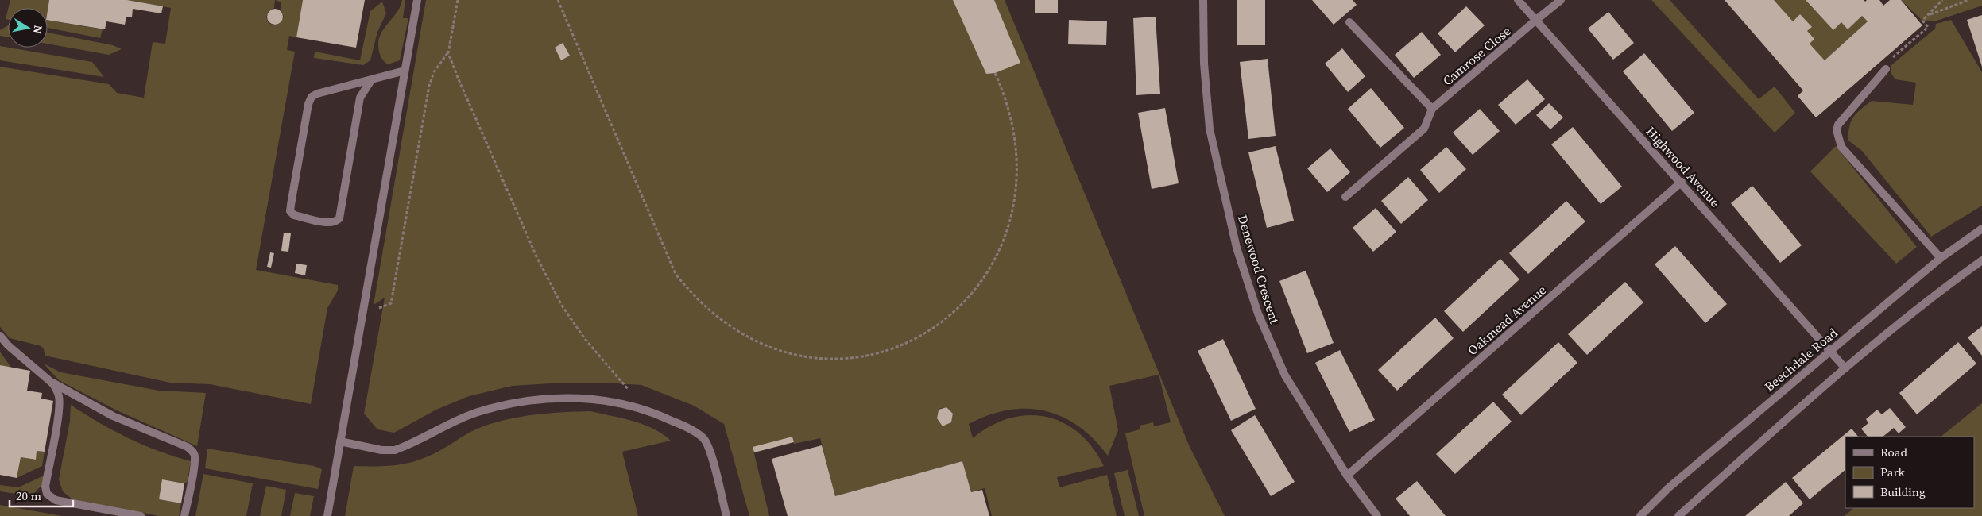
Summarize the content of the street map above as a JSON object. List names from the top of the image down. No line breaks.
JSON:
{"streets":{"street":["Camrose Close","Highwood Avenue","Denewood Crescent","Oakmead Avenue","Beechdale Road"]},"crossings":[["Camrose Close","Highwood Avenue"],["Highwood Avenue","Oakmead Avenue"],["Highwood Avenue","Beechdale Road"],["Denewood Crescent","Oakmead Avenue"]],"legend":["Road","Park","Building"],"scale_bar":"20 m","north":"right"}
